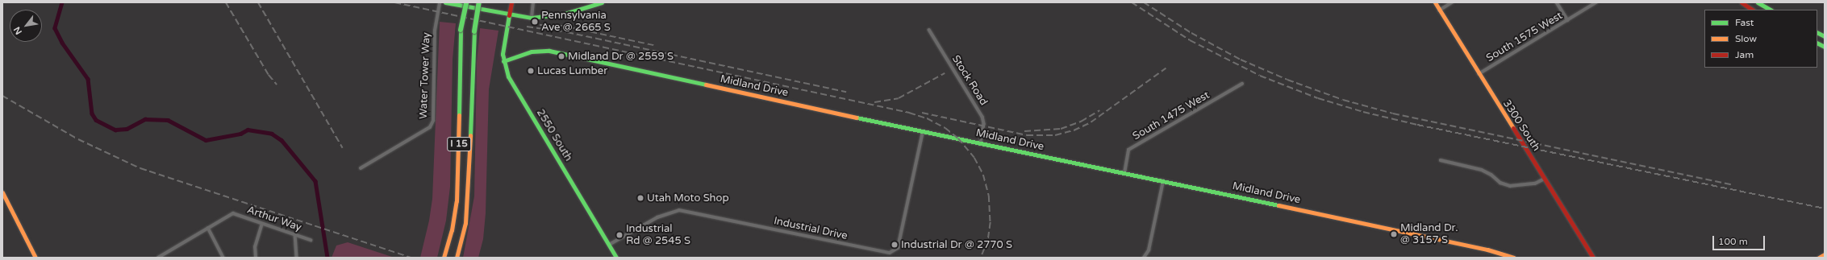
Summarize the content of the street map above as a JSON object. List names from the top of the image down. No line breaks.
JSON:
{"streets":{"main road":["Midland Drive","3300 South","2550 South","I 15"],"street":["South 1575 West","Water Tower Way","Stock Road","South 1475 West","Arthur Way","Industrial Drive"]},"crossings":[["South 1575 West","3300 South"],["Stock Road","Midland Drive"],["Midland Drive","South 1475 West"],["Midland Drive","2550 South"],["Midland Drive","Industrial Drive"],["2550 South","Industrial Drive"]],"places":["Pennsylvania Ave @ 2665 S","Midland Dr @ 2559 S","Lucas Lumber","Utah Moto Shop","Midland Dr. @ 3157 S","Industrial Rd @ 2545 S","Industrial Dr @ 2770 S"],"legend":["Fast","Slow","Jam"],"scale_bar":"100 m","north":"bottom left"}
